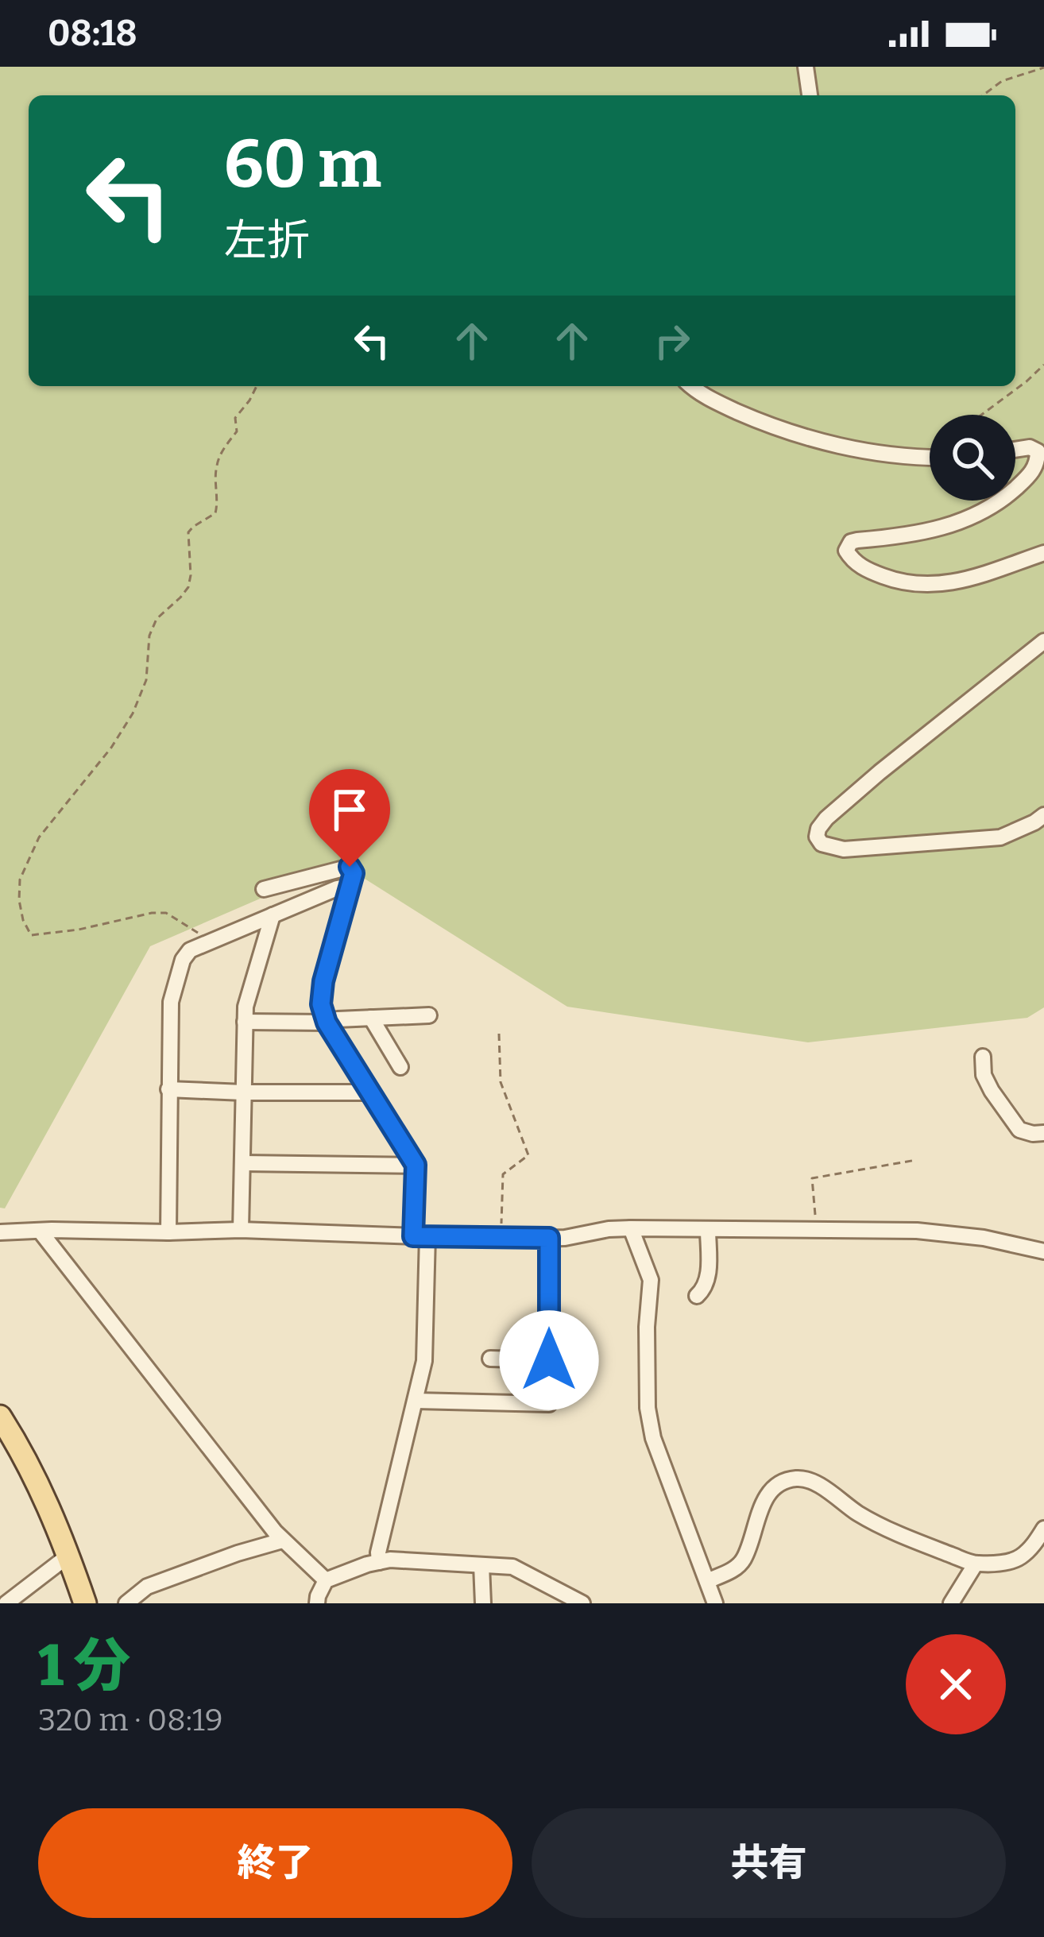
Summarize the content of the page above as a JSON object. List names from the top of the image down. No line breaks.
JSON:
{"page":{"status":"08:18","turn":["60 m","左折"],"heading":["1 分","320 m · 08:19"],"buttons":["終了","共有"]}}
